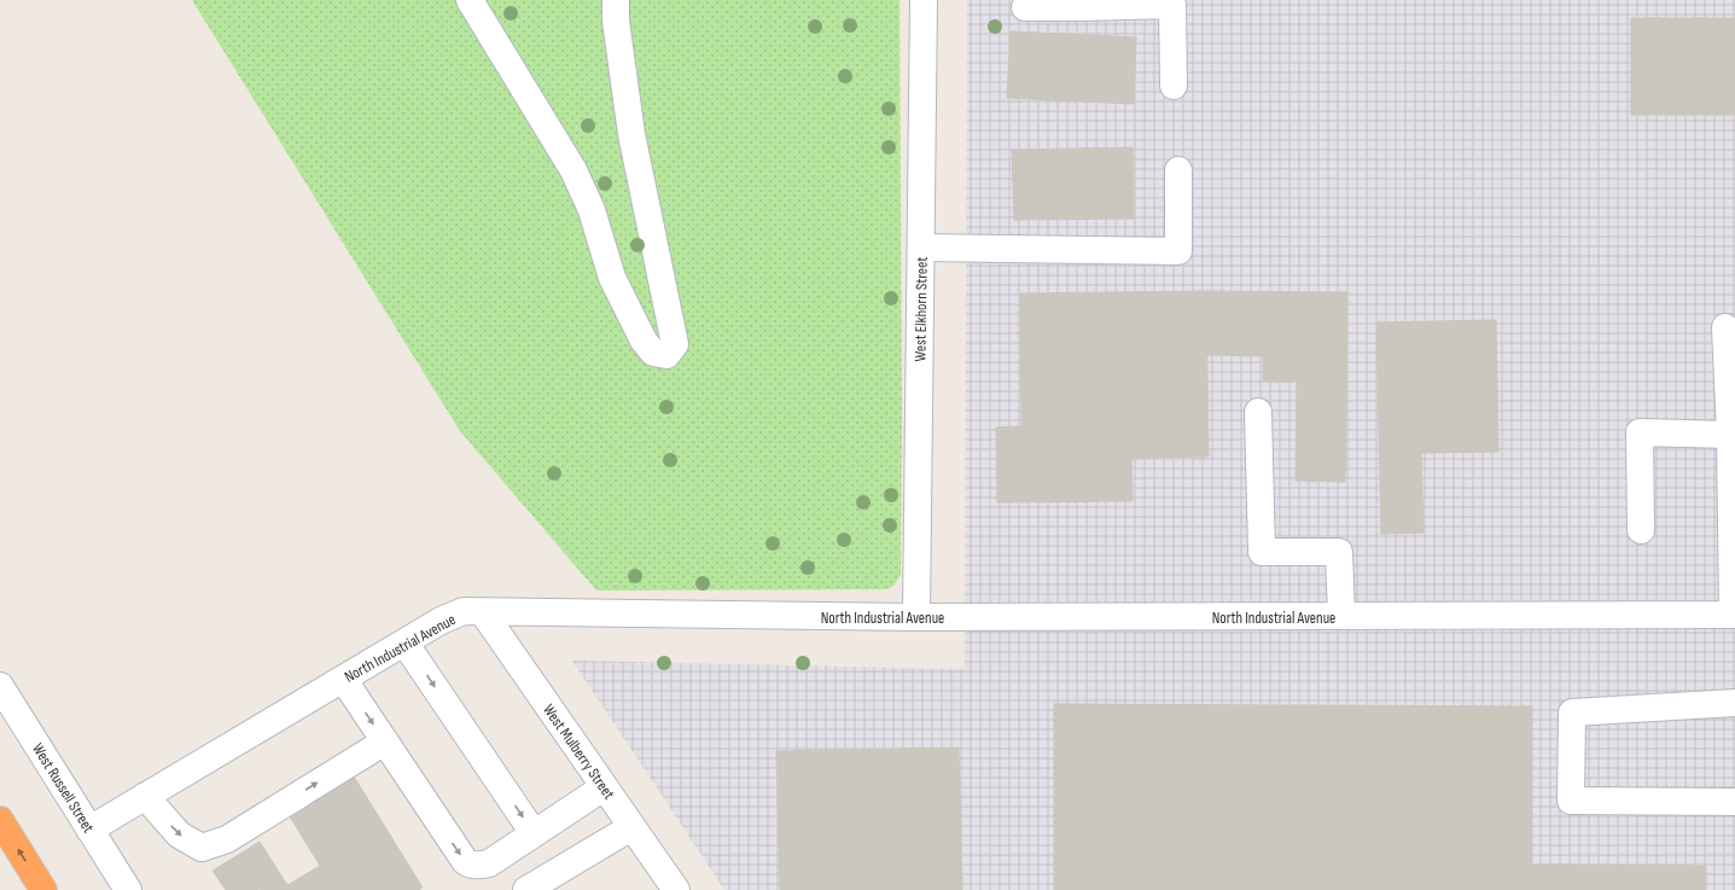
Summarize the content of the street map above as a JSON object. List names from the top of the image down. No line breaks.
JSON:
{"streets":{"street":["West Elkhorn Street","North Industrial Avenue","West Mulberry Street","West Russell Street"]},"crossings":[["West Elkhorn Street","North Industrial Avenue"],["North Industrial Avenue","West Mulberry Street"],["North Industrial Avenue","West Russell Street"]]}
